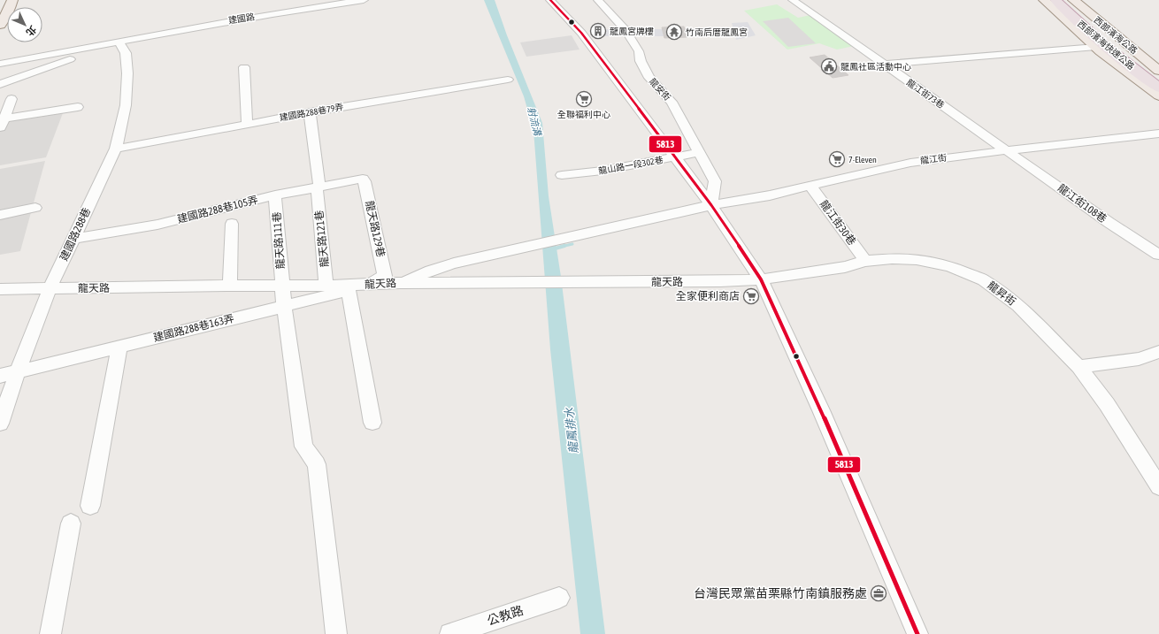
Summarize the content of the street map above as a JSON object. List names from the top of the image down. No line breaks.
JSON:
{"streets":{"highway":["西部濱海快速公路"],"main road":["西部濱海公路"],"street":["建國路","龍安街","龍江街73巷","建國路288巷79弄","龍江街","龍山路一段302巷","龍江街108巷","建國路288巷105弄","龍江街30巷","龍天路129巷","建國路288巷","龍天路121巷","龍天路111巷","龍天路","龍昇街","建國路288巷163弄","公教路"]},"crossings":[["建國路","建國路288巷"],["龍安街","龍江街"],["龍安街","龍山路一段302巷"],["龍江街73巷","龍江街"],["龍江街73巷","龍江街108巷"],["建國路288巷79弄","建國路288巷"],["建國路288巷79弄","龍天路121巷"],["龍江街","龍江街108巷"],["龍江街","龍江街30巷"],["龍江街","龍天路"],["建國路288巷105弄","龍天路129巷"],["建國路288巷105弄","建國路288巷"],["建國路288巷105弄","龍天路121巷"],["建國路288巷105弄","龍天路111巷"],["龍江街30巷","龍昇街"],["龍天路129巷","建國路288巷163弄"],["建國路288巷","龍天路"],["建國路288巷","建國路288巷163弄"],["龍天路121巷","龍天路"],["龍天路111巷","龍天路"],["龍天路111巷","建國路288巷163弄"],["龍天路","龍昇街"],["龍天路","建國路288巷163弄"]],"water":["射流溝","龍鳳排水"],"places":{"building":["龍鳳宮牌樓"],"temple":["竹南后厝龍鳳宮"],"public building":["龍鳳社區活動中心"],"supermarket":["全聯福利中心","7-Eleven","全家便利商店"],"office":["台灣民眾黨苗栗縣竹南鎮服務處"]},"lines":["transit line 5813"],"north":"bottom right"}
